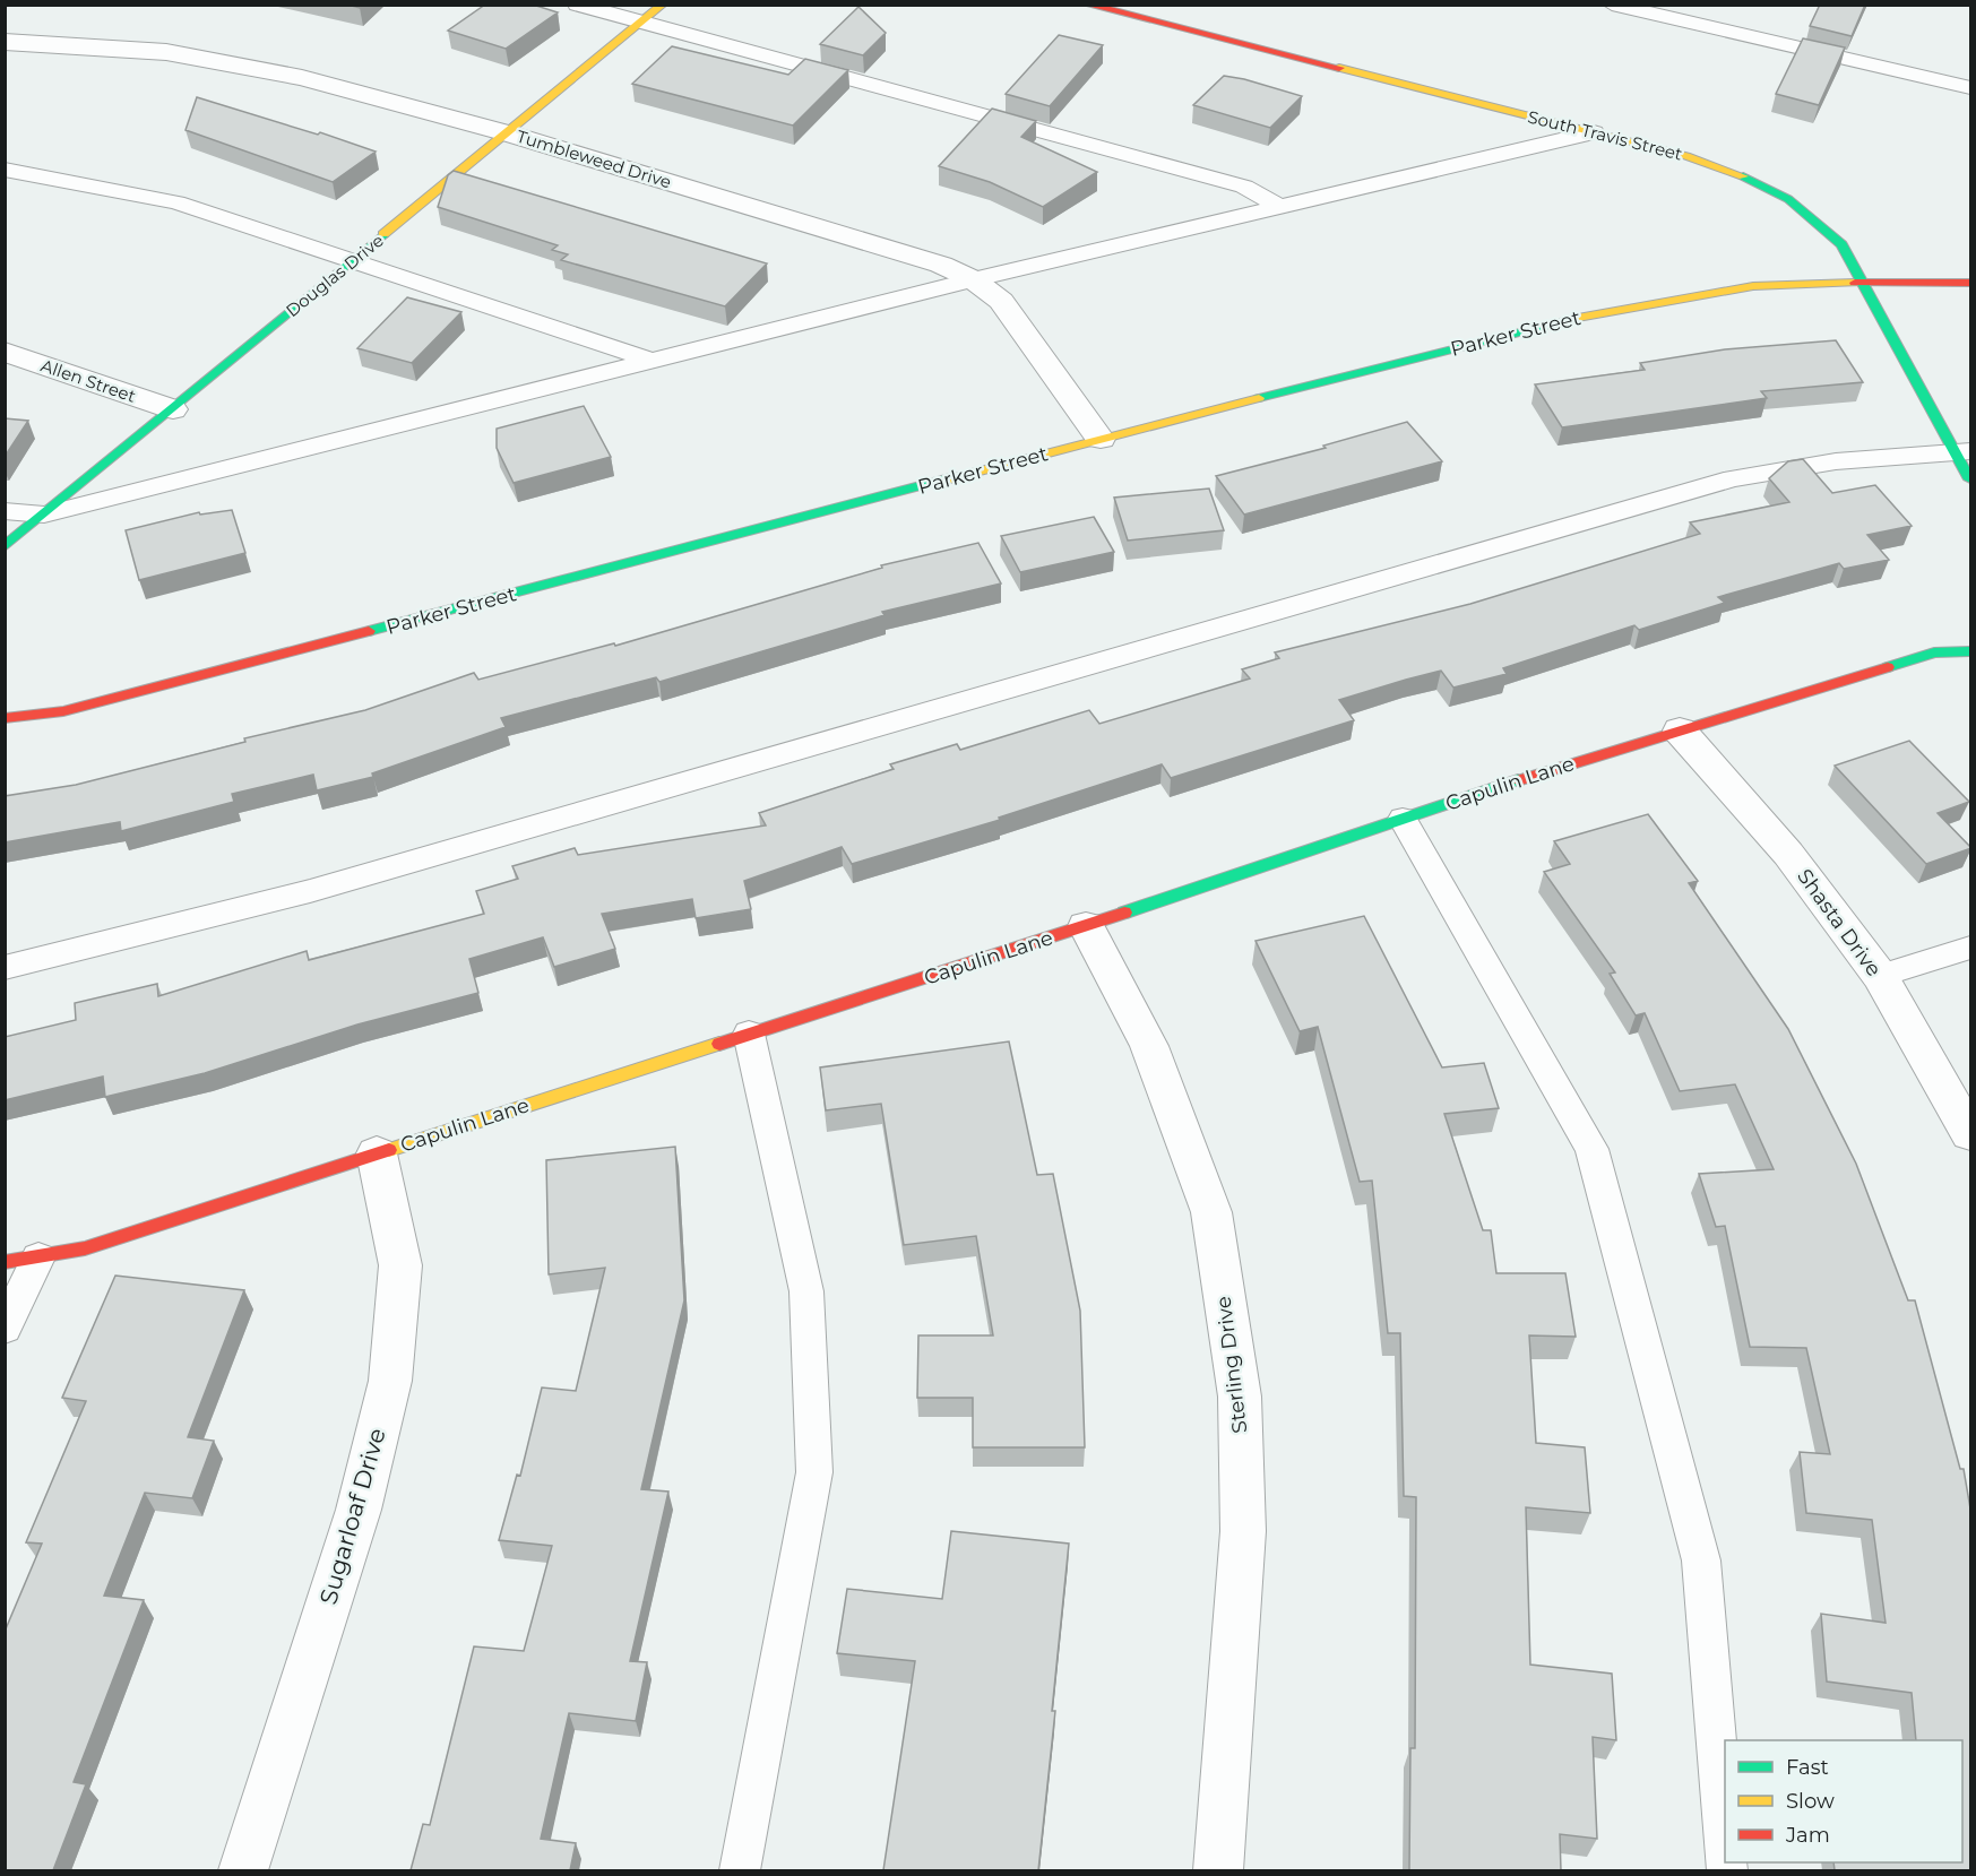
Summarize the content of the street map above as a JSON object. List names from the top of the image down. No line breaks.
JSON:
{"streets":{"street":["South Travis Street","Tumbleweed Drive","Douglas Drive","Parker Street","Allen Street","Capulin Lane","Shasta Drive","Sterling Drive","Sugarloaf Drive"]},"crossings":[["South Travis Street","Parker Street"],["Tumbleweed Drive","Douglas Drive"],["Tumbleweed Drive","Parker Street"],["Douglas Drive","Allen Street"],["Capulin Lane","Shasta Drive"],["Capulin Lane","Sterling Drive"],["Capulin Lane","Sugarloaf Drive"]],"legend":["Fast","Slow","Jam"]}
